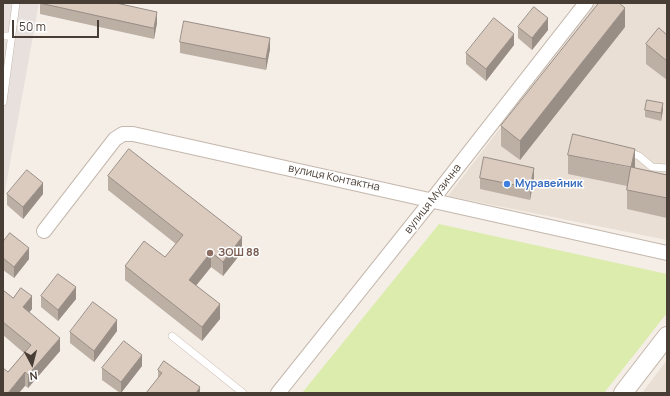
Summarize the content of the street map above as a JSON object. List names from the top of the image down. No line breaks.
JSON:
{"streets":{"street":["вулиця Контактна","вулиця Музична"]},"crossings":[["вулиця Контактна","вулиця Музична"]],"places":["Муравейник","ЗОШ 88"],"scale_bar":"50 m","north":"bottom"}
